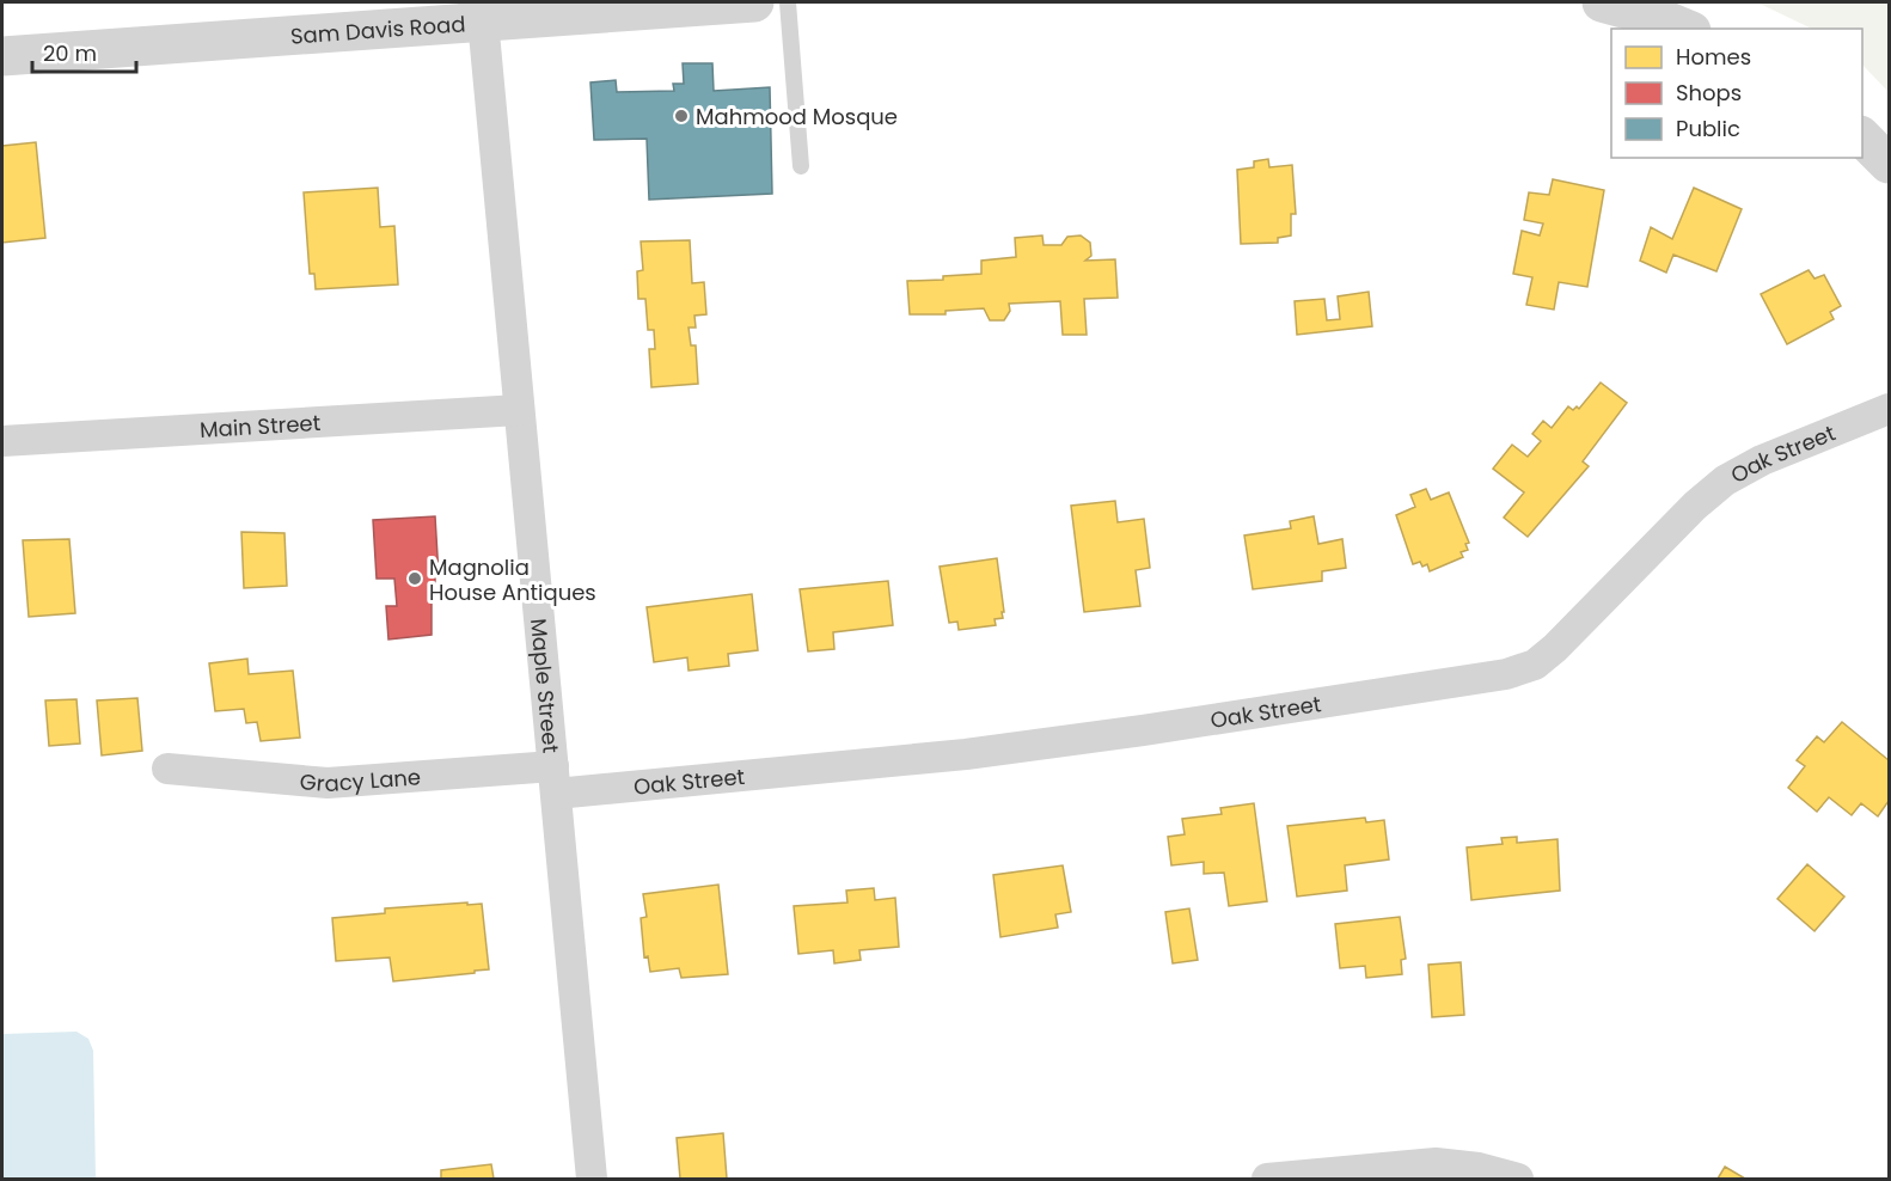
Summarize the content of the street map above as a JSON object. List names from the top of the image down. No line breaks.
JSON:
{"streets":{"street":["Sam Davis Road","Main Street","Oak Street","Maple Street","Gracy Lane"]},"crossings":[["Sam Davis Road","Maple Street"],["Main Street","Maple Street"],["Oak Street","Maple Street"],["Oak Street","Gracy Lane"],["Maple Street","Gracy Lane"]],"places":["Mahmood Mosque","Magnolia House Antiques"],"legend":["Homes","Shops","Public"],"scale_bar":"20 m"}
